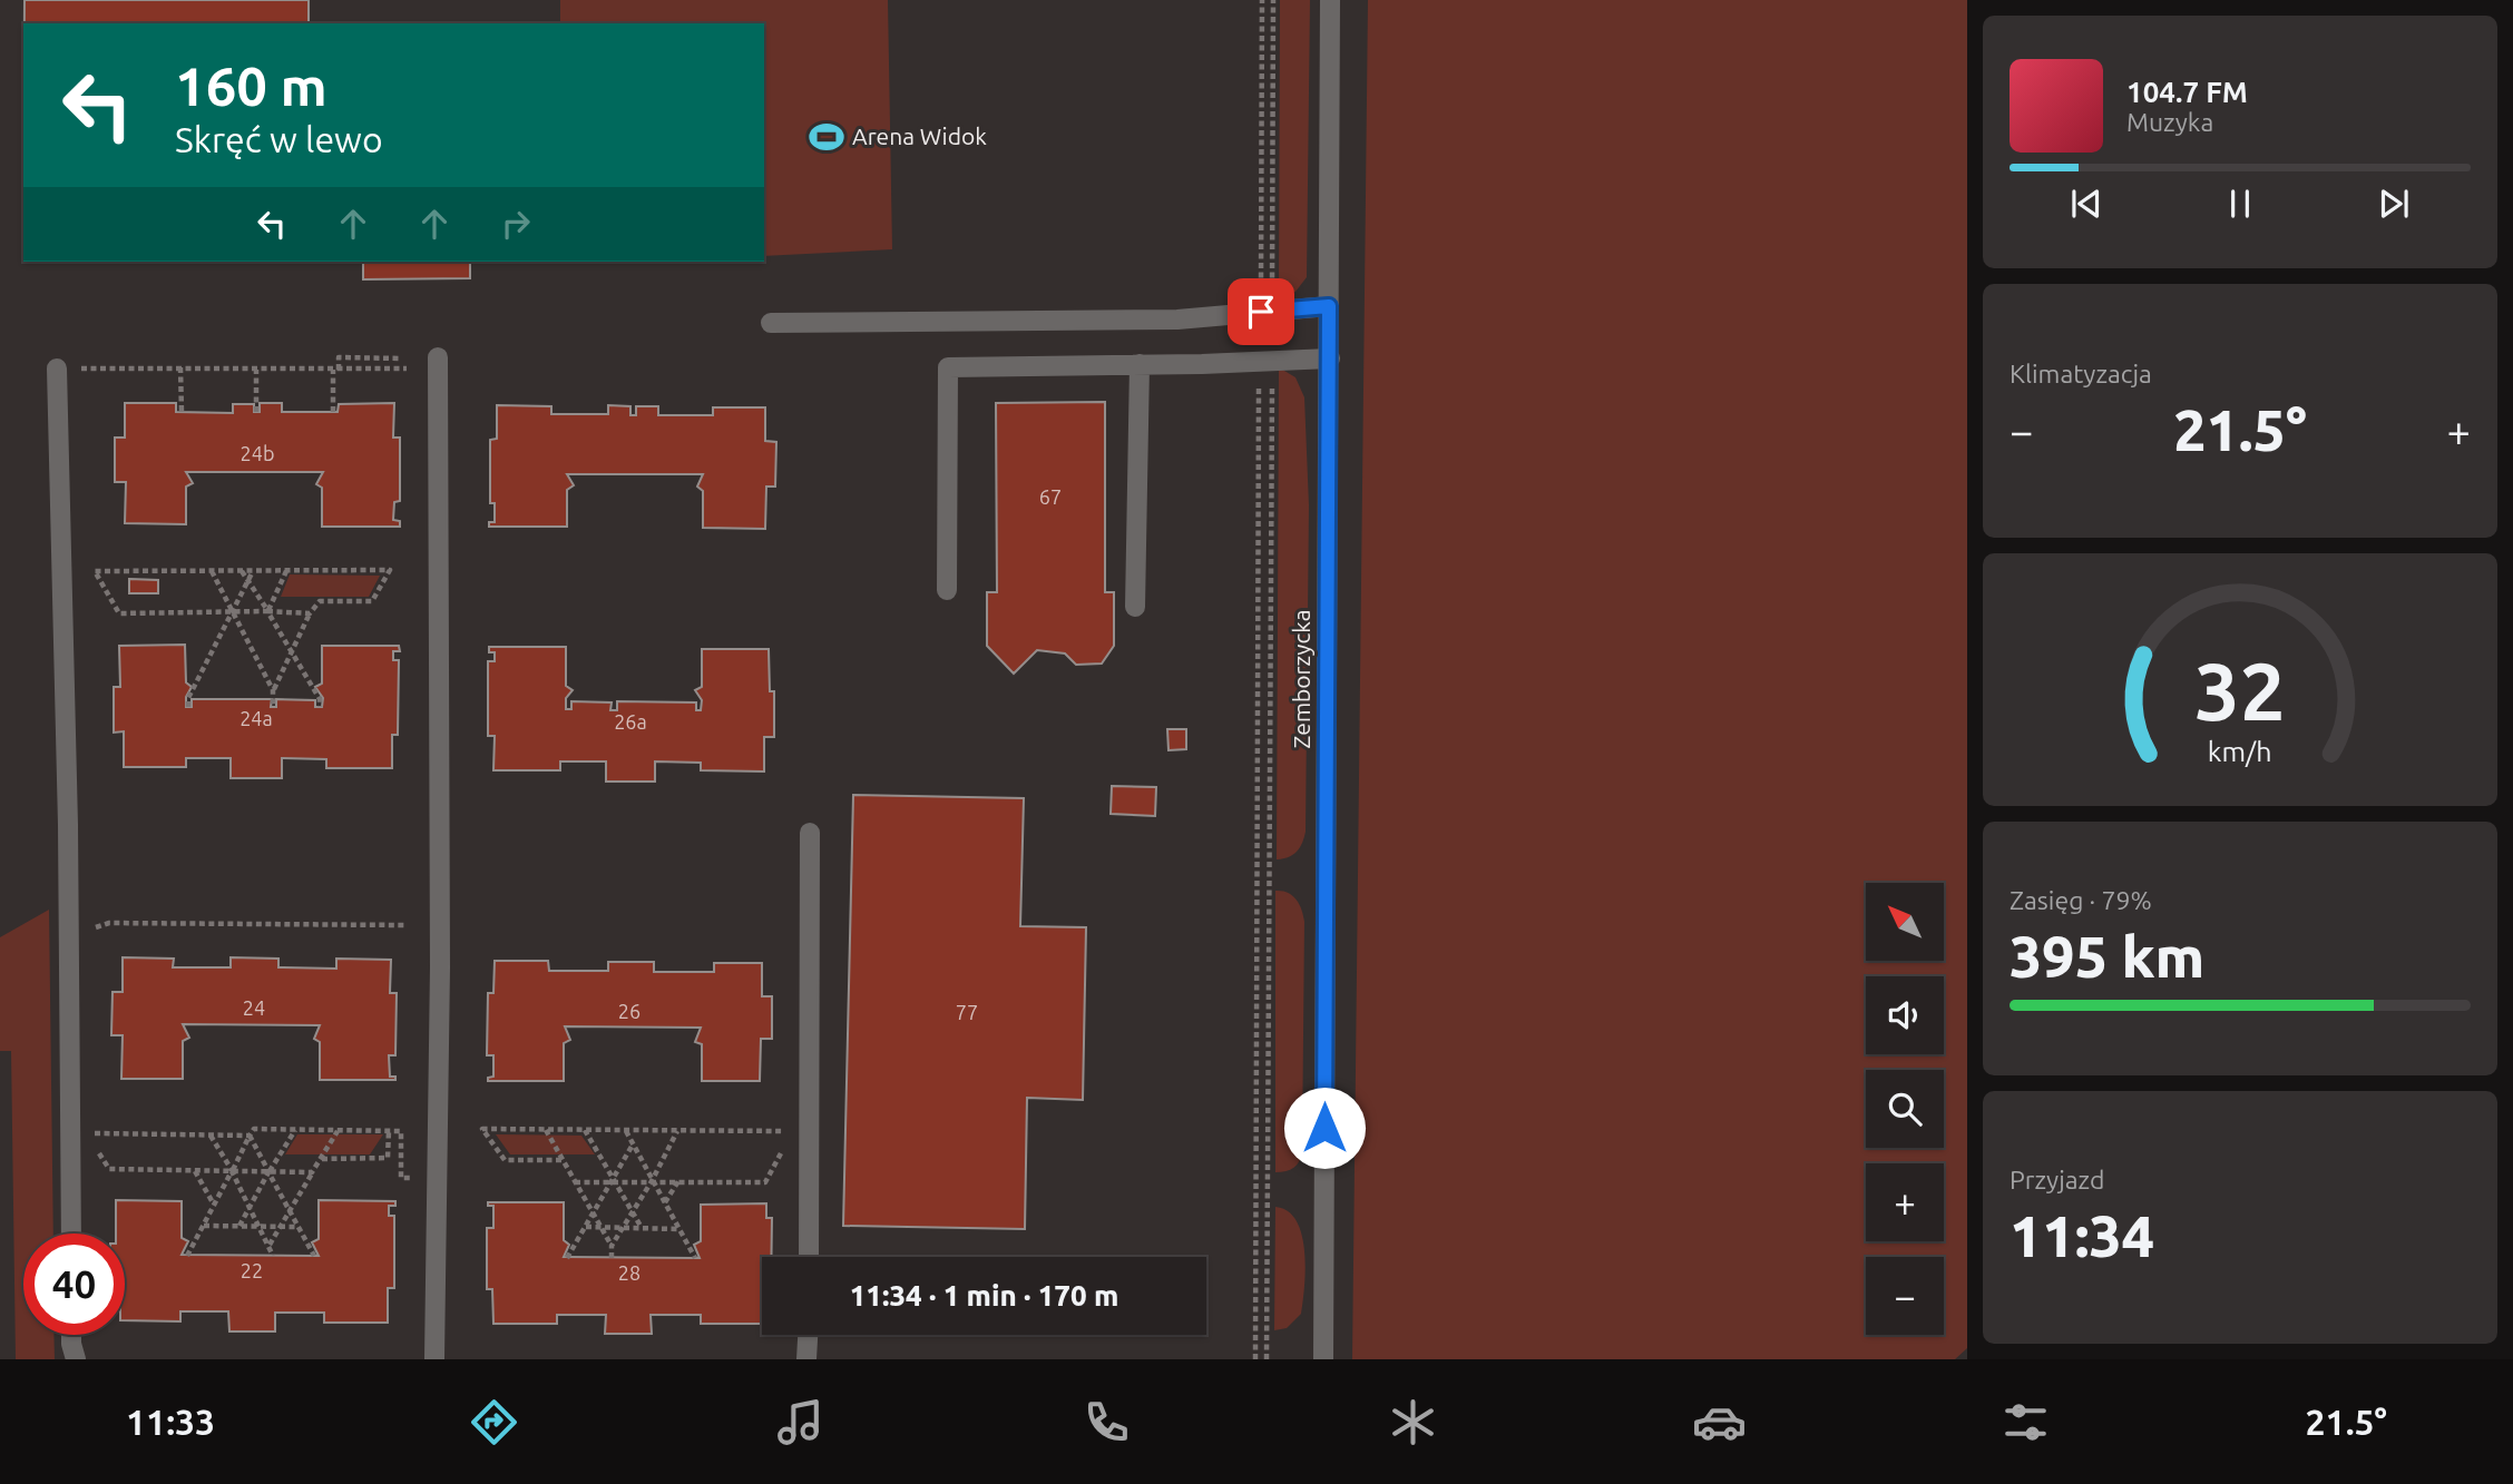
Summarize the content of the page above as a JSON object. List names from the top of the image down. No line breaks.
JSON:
{"streets":{"street":["Zemborzycka"]},"places":{"sports":["Arena Widok"]},"house_numbers":["24b","67","24a","26a","24","26","77","22","28"],"north":"top left","page":{"turn":["160 m","Skręć w lewo"],"song":["104.7 FM","Muzyka"],"tile":["Klimatyzacja",["Zasięg · 79%","395 km"],["Przyjazd","11:34"]],"heat":["−","21.5°","+"],"map_buttons":["+","−"],"limit":"40","trip":"11:34 · 1 min · 170 m","tabs":["11:33","21.5°"],"gauge":["32","km/h"]}}
